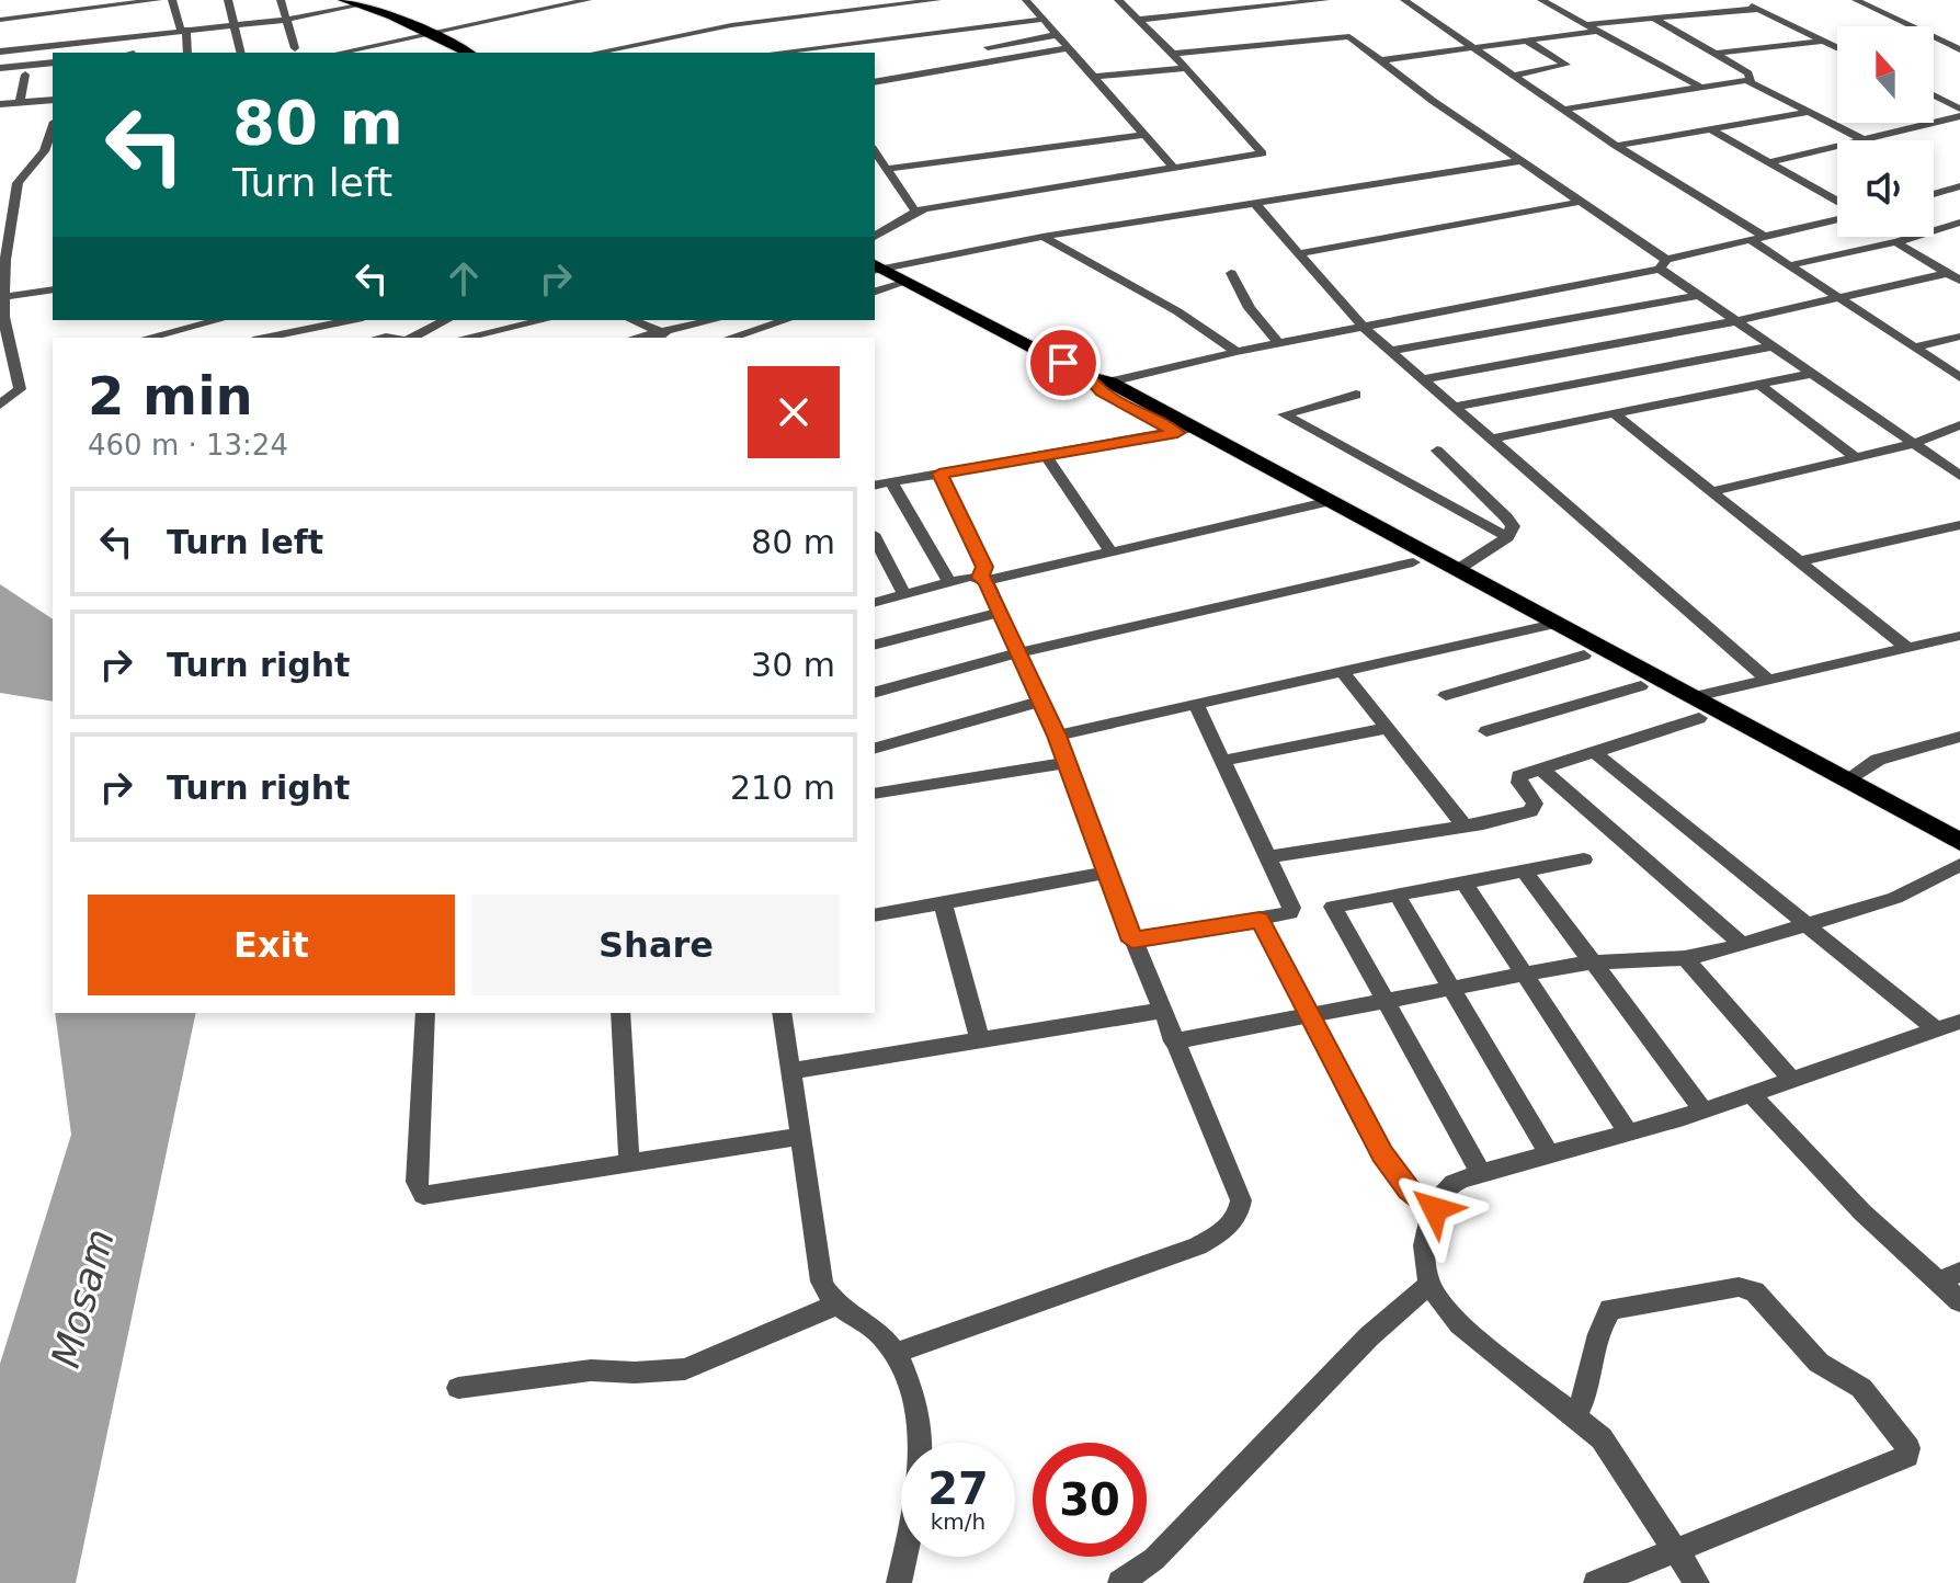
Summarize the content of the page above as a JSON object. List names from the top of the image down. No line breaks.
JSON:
{"water":["Mosam"],"north":"top","page":{"turn":["80 m","Turn left"],"heading":["2 min","460 m · 13:24"],"list":[{"name":"Turn left","value":"80 m"},{"name":"Turn right","value":"30 m"},{"name":"Turn right","value":"210 m"}],"buttons":["Exit","Share"],"speed":"27 km/h","limit":"30"}}
